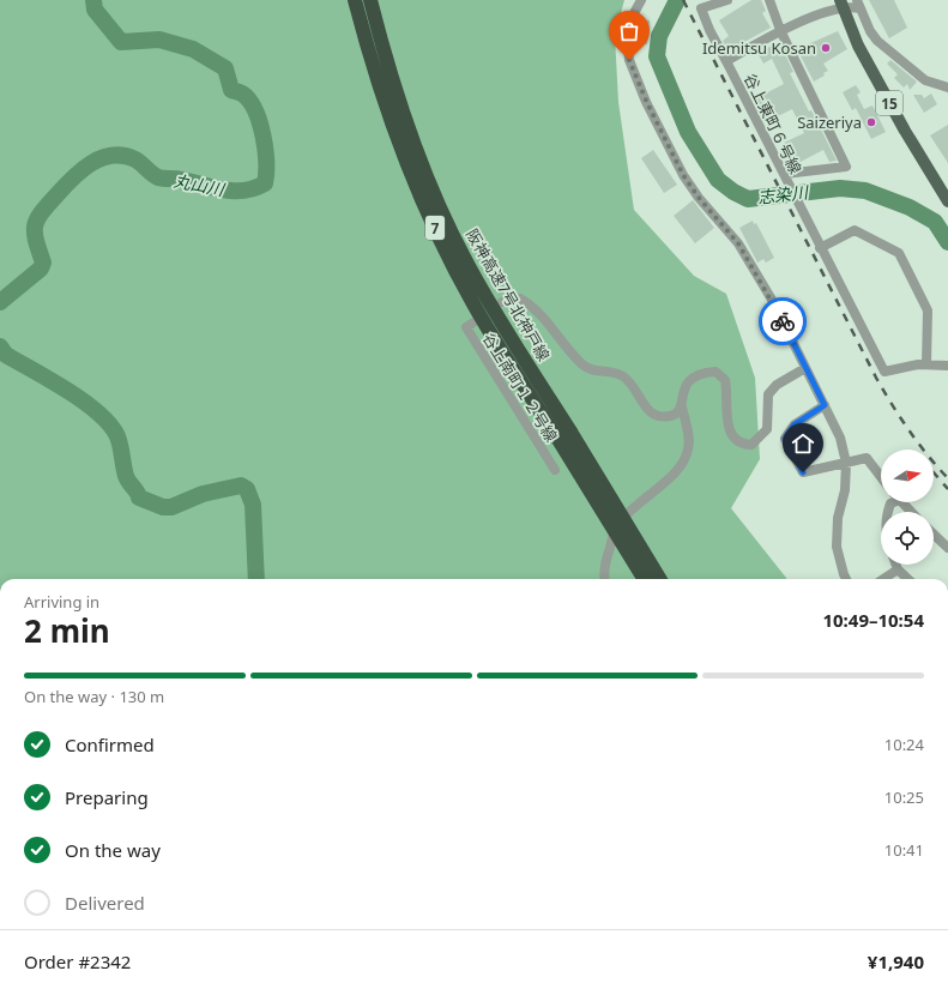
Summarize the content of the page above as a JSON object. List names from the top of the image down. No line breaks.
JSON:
{"streets":{"highway":["7","阪神高速7号北神戸線"],"main road":["15"],"street":["谷上東町６号線","谷上南町１２号線"]},"crossings":[["15","谷上東町６号線"]],"water":["丸山川","志染川"],"places":["Idemitsu Kosan","Saizeriya"],"north":"right","page":{"heading":["2 min","Arriving in","10:49–10:54"],"panel":["Order #2342","¥1,940"],"bar":"On the way · 130 m","list":[["Confirmed","10:24"],["Preparing","10:25"],["On the way","10:41"],"Delivered"]}}
